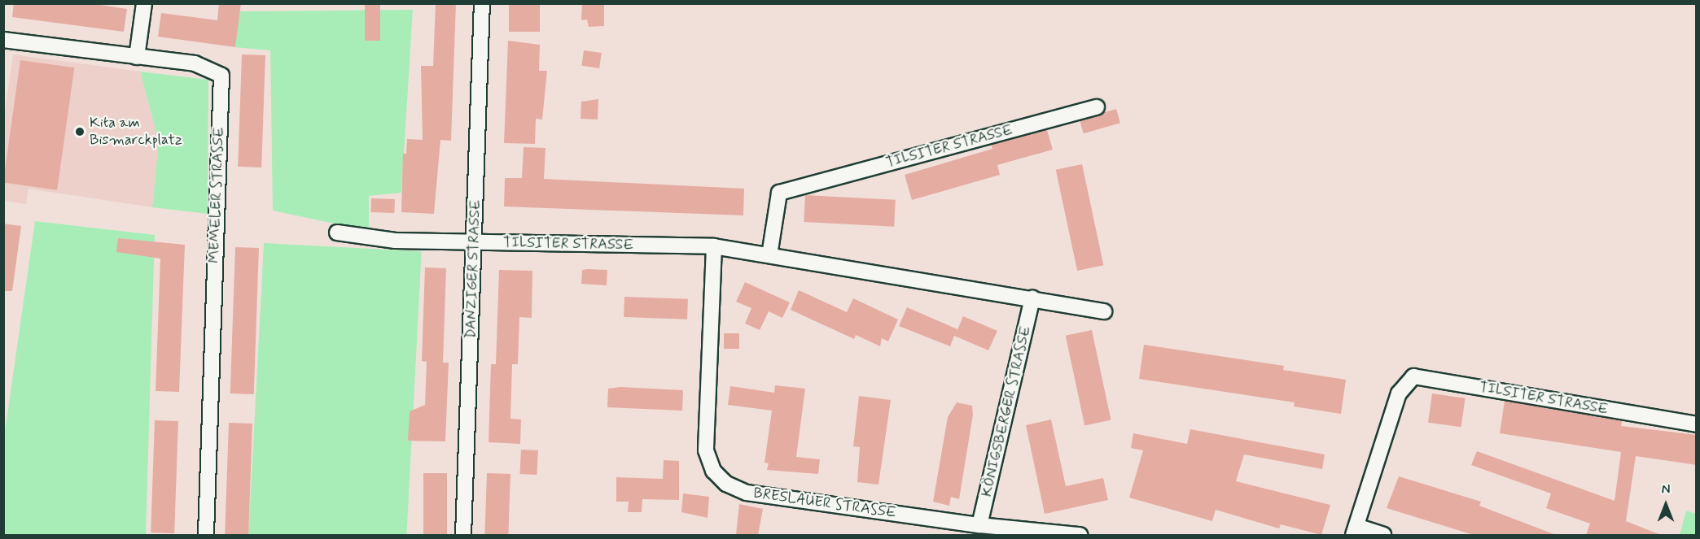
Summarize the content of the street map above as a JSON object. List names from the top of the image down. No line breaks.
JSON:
{"streets":{"street":["TILSITER STRASSE","MEMELER STRASSE","DANZIGER STRASSE","KÖNIGSBERGER STRASSE","BRESLAUER STRASSE"]},"crossings":[["TILSITER STRASSE","DANZIGER STRASSE"],["TILSITER STRASSE","KÖNIGSBERGER STRASSE"],["TILSITER STRASSE","BRESLAUER STRASSE"],["KÖNIGSBERGER STRASSE","BRESLAUER STRASSE"]],"places":["Kita am Bismarckplatz"],"north":"top"}
